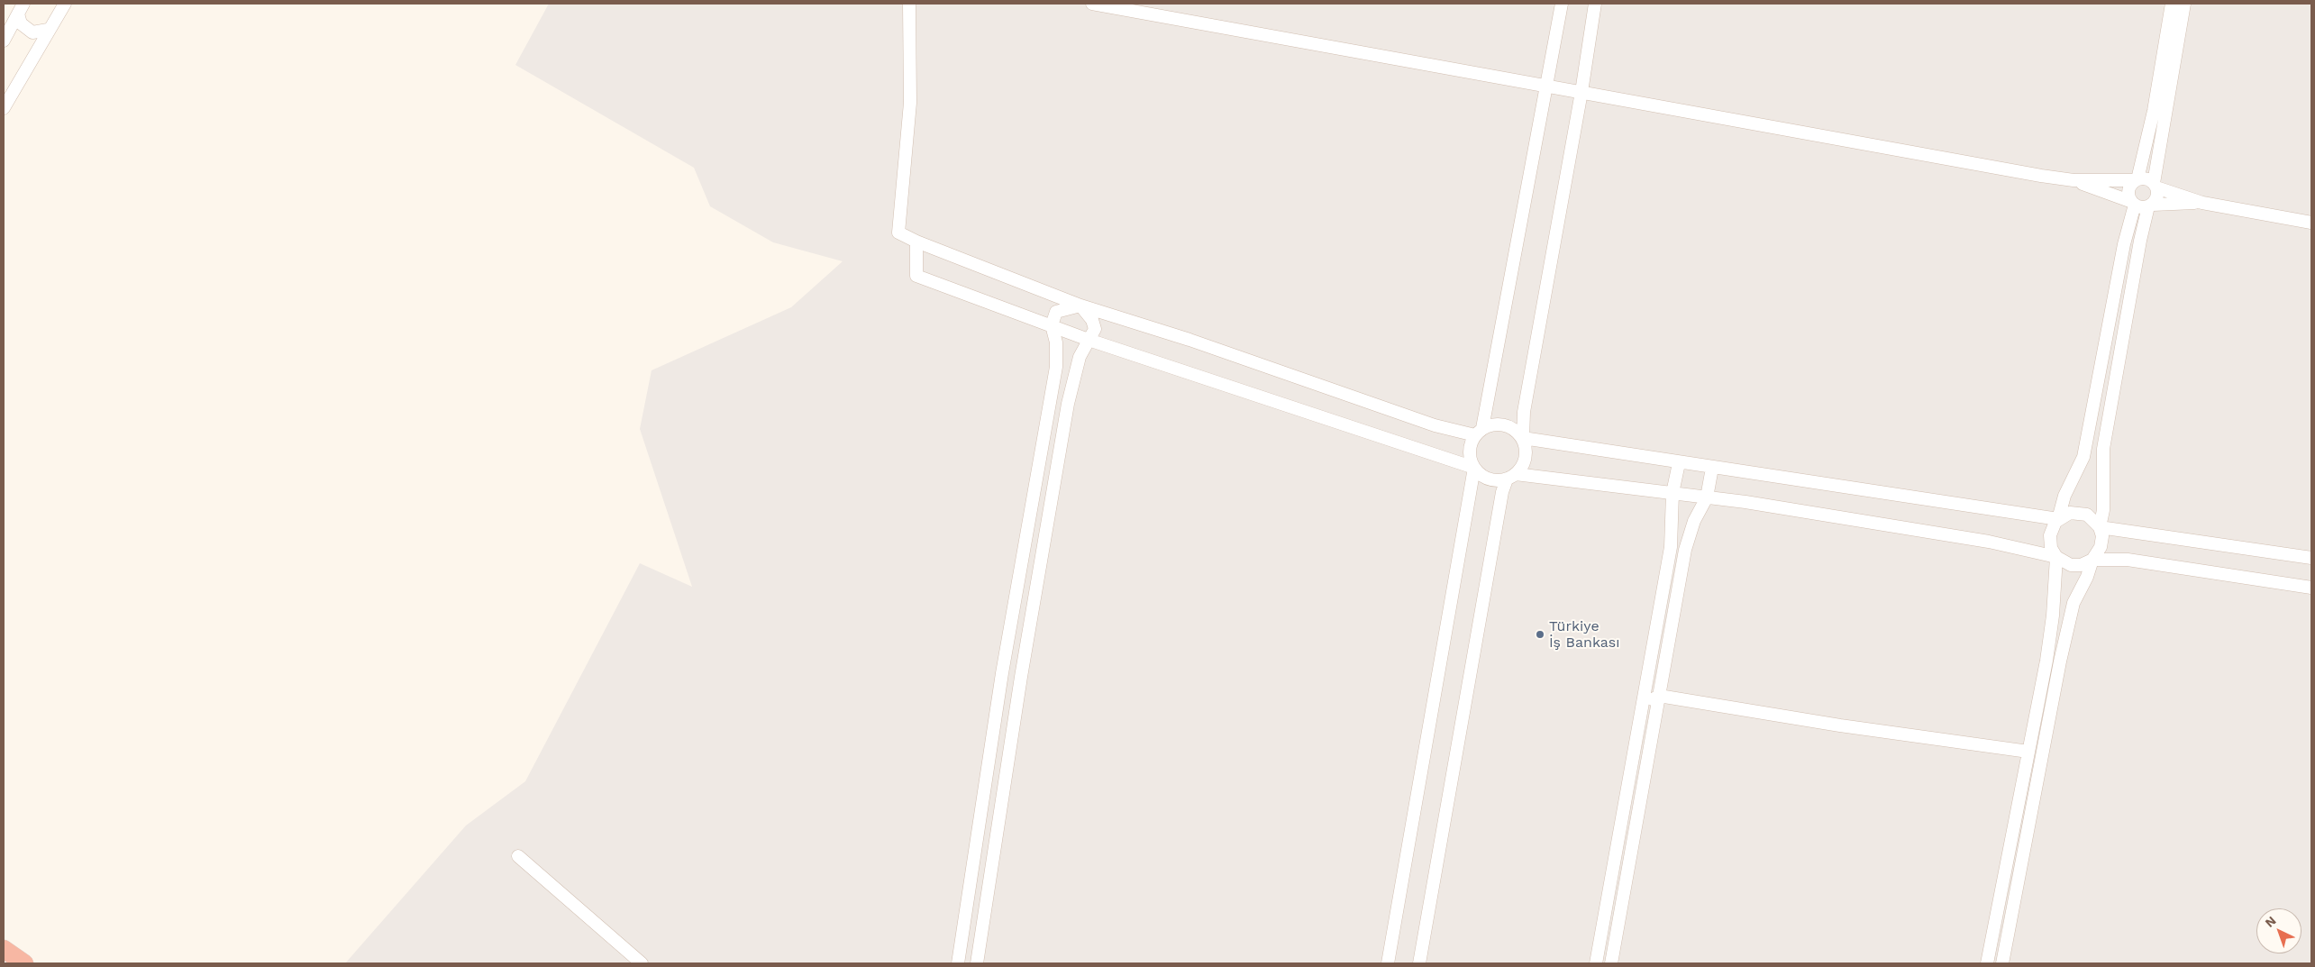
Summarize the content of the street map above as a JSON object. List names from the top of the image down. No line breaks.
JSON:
{"places":["Türkiye İş Bankası"],"north":"top left"}
